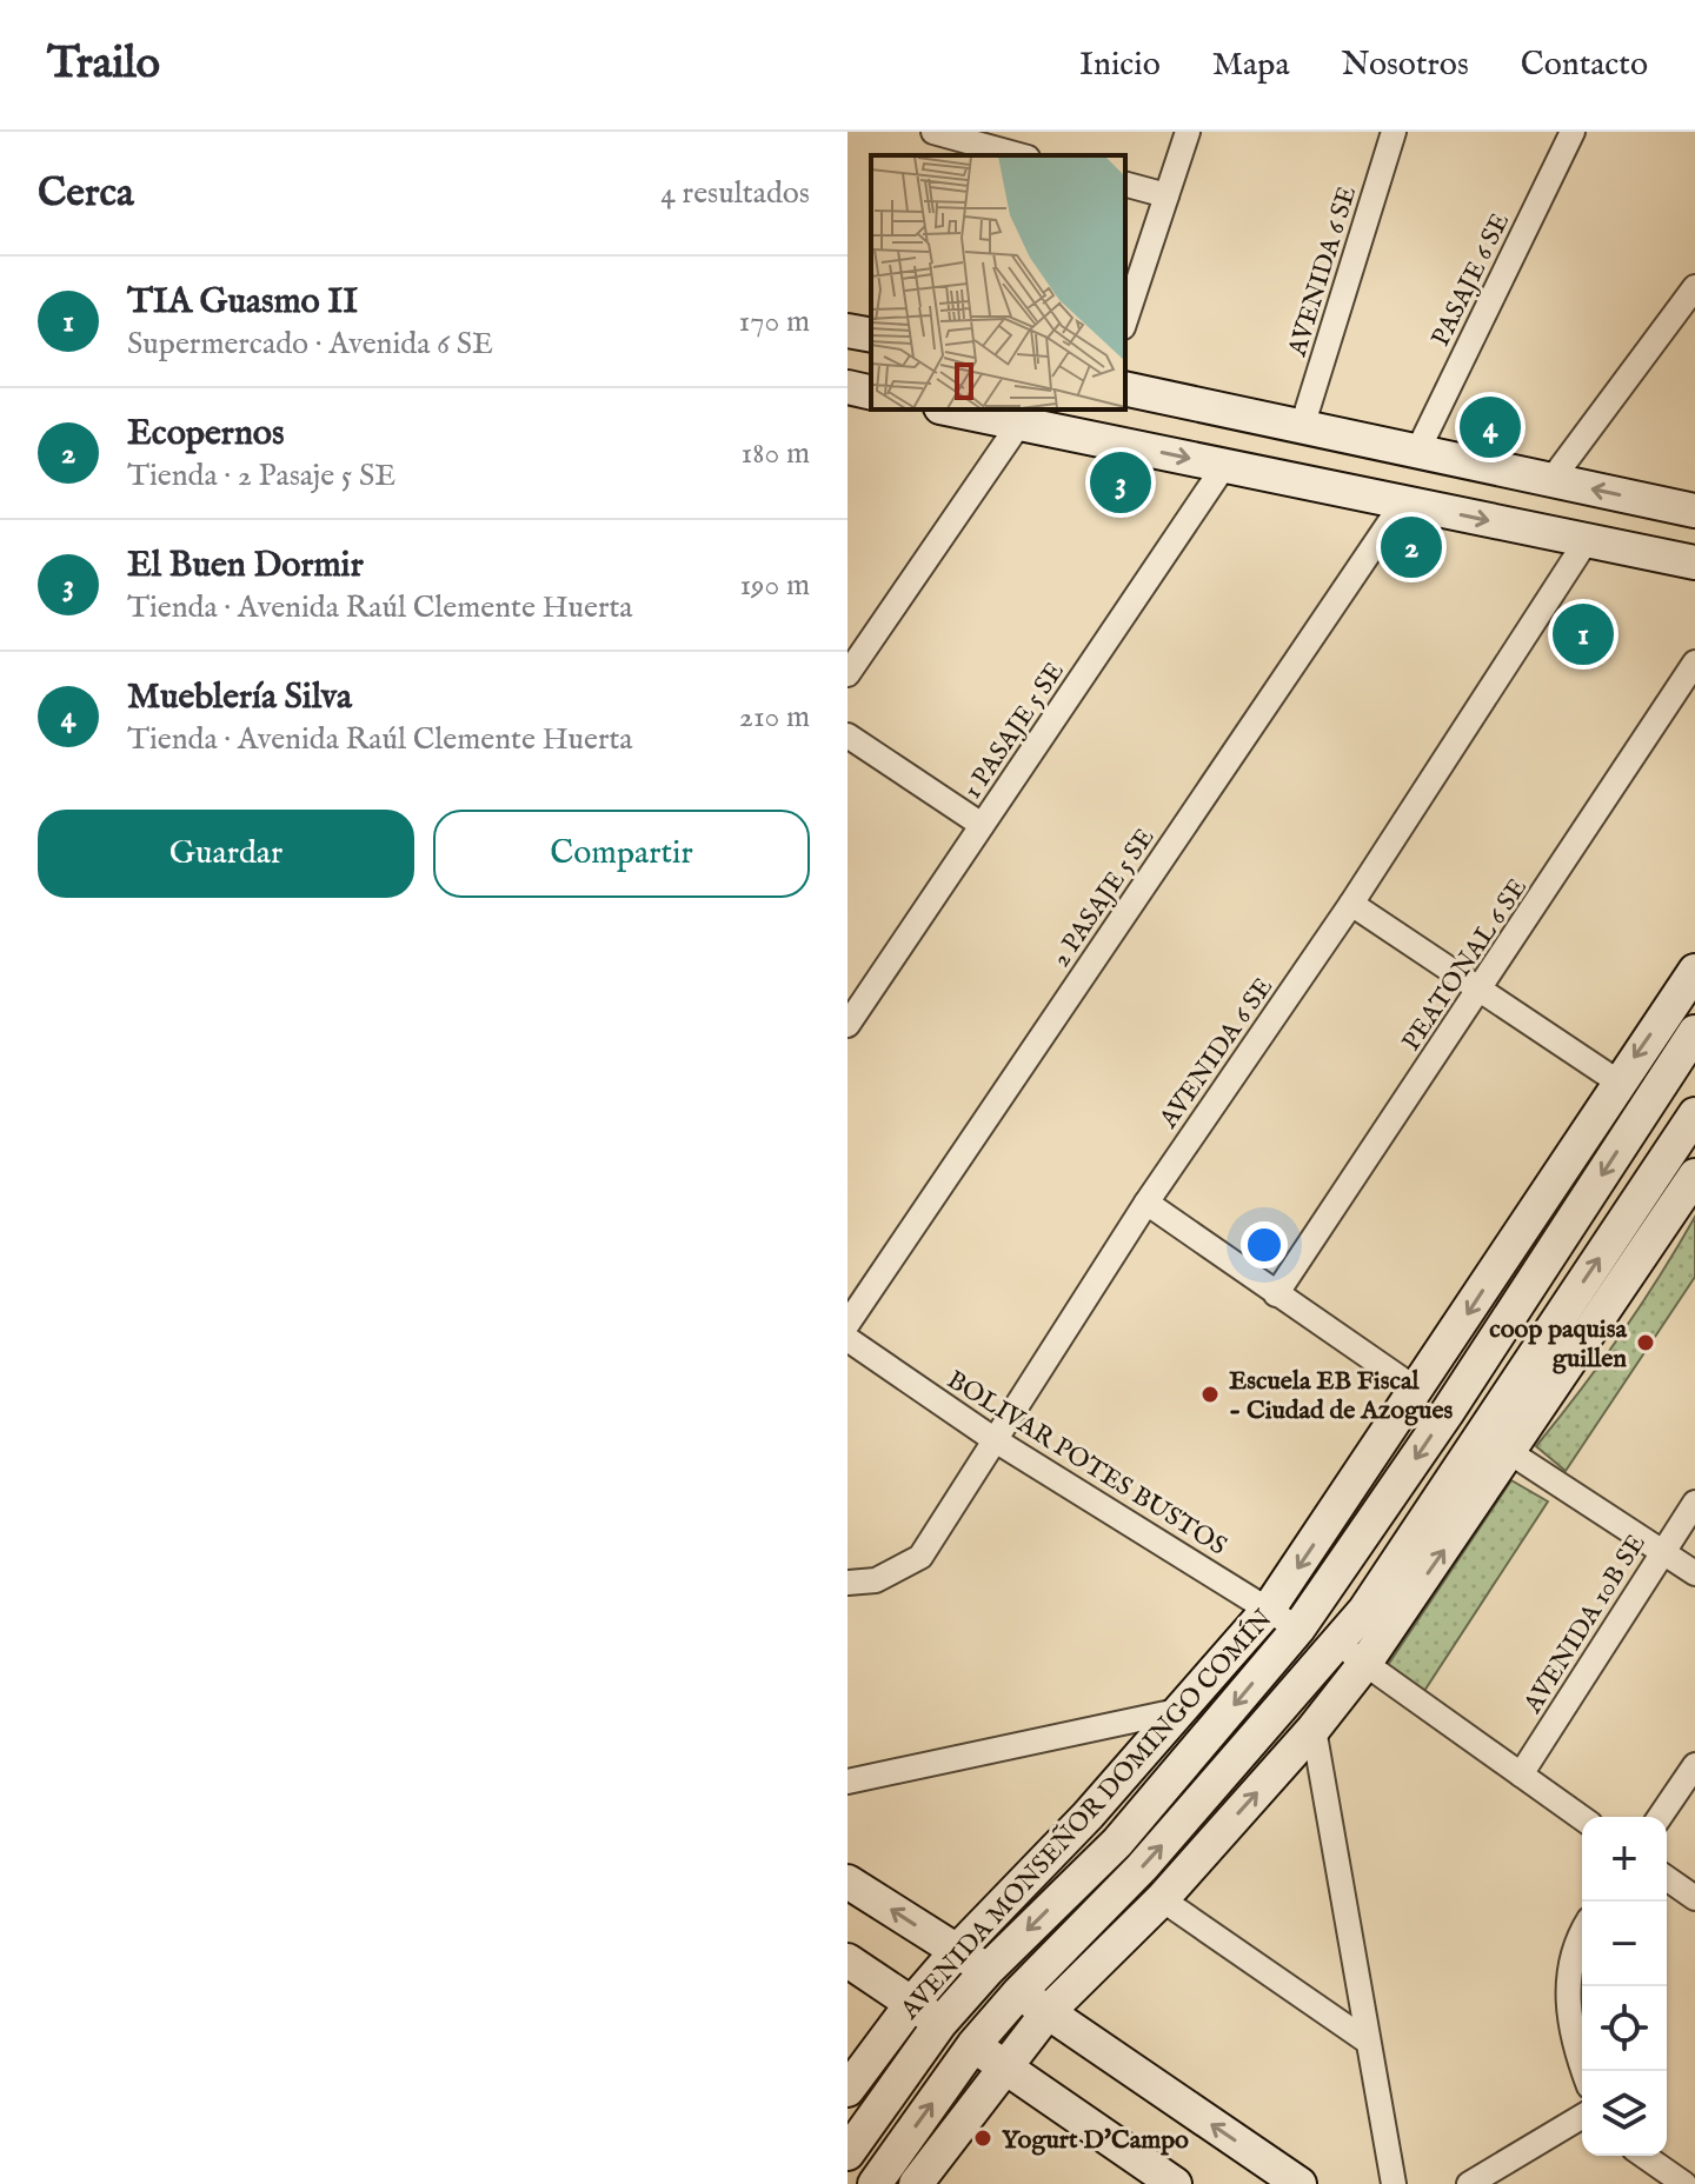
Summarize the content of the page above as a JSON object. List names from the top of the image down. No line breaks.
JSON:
{"streets":{"main road":["AVENIDA MONSEÑOR DOMINGO COMÍN"],"street":["AVENIDA 6 SE","PASAJE 6 SE","1 PASAJE 5 SE","2 PASAJE 5 SE","PEATONAL 6 SE","BOLIVAR POTES BUSTOS","AVENIDA 10B SE"]},"crossings":[["AVENIDA 6 SE","BOLIVAR POTES BUSTOS"],["BOLIVAR POTES BUSTOS","AVENIDA MONSEÑOR DOMINGO COMÍN"]],"places":["coop paquisa guillen","Escuela EB Fiscal - Ciudad de Azogues","Yogurt D'Campo"],"page":{"header":"Trailo","nav":["Inicio","Mapa","Nosotros","Contacto"],"heading":["Cerca","4 resultados"],"list":[{"mark":"1","name":"TIA Guasmo II","note":"Supermercado · Avenida 6 SE","value":"170 m"},{"mark":"2","name":"Ecopernos","note":"Tienda · 2 Pasaje 5 SE","value":"180 m"},{"mark":"3","name":"El Buen Dormir","note":"Tienda · Avenida Raúl Clemente Huerta","value":"190 m"},{"mark":"4","name":"Mueblería Silva","note":"Tienda · Avenida Raúl Clemente Huerta","value":"210 m"}],"pins":["4","3","2","1"],"buttons":["Guardar","Compartir"],"map_buttons":["+","−"]}}
